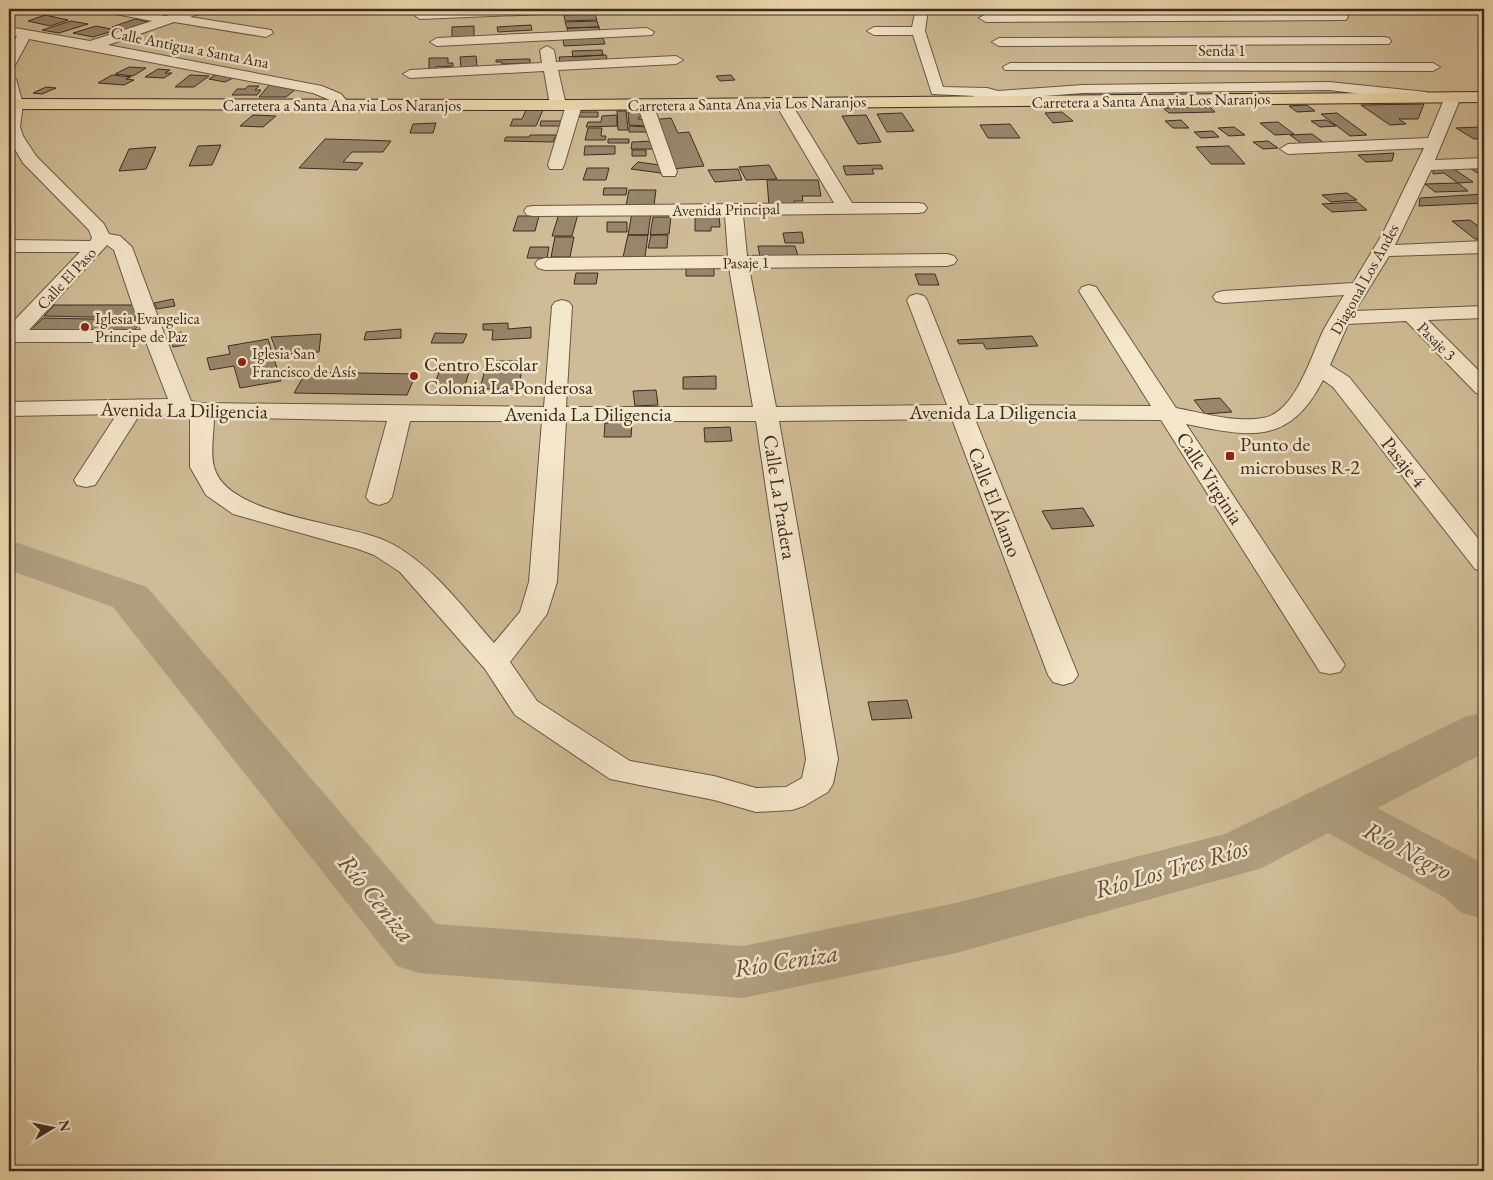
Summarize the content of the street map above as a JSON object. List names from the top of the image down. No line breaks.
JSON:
{"streets":{"main road":["Carretera a Santa Ana via Los Naranjos"],"street":["Calle Antigua a Santa Ana","Senda 1","Avenida Principal","Pasaje 1","Calle El Paso","Diagonal Los Andes","Pasaje 3","Avenida La Diligencia","Pasaje 4","Calle Virginia","Calle La Pradera","Calle El Álamo"]},"crossings":[["Calle Antigua a Santa Ana","Carretera a Santa Ana via Los Naranjos"],["Carretera a Santa Ana via Los Naranjos","Diagonal Los Andes"],["Avenida Principal","Calle La Pradera"],["Pasaje 1","Calle La Pradera"],["Diagonal Los Andes","Avenida La Diligencia"],["Diagonal Los Andes","Pasaje 4"],["Avenida La Diligencia","Calle Virginia"],["Avenida La Diligencia","Calle La Pradera"],["Avenida La Diligencia","Calle El Álamo"]],"water":["Río Negro","Río Los Tres Ríos","Río Ceniza"],"places":{"other":["Iglesia Evangelica Principe de Paz","Iglesia San Francisco de Asís","Centro Escolar Colonia La Ponderosa"],"transit":["Punto de microbuses R-2"]},"north":"right"}
